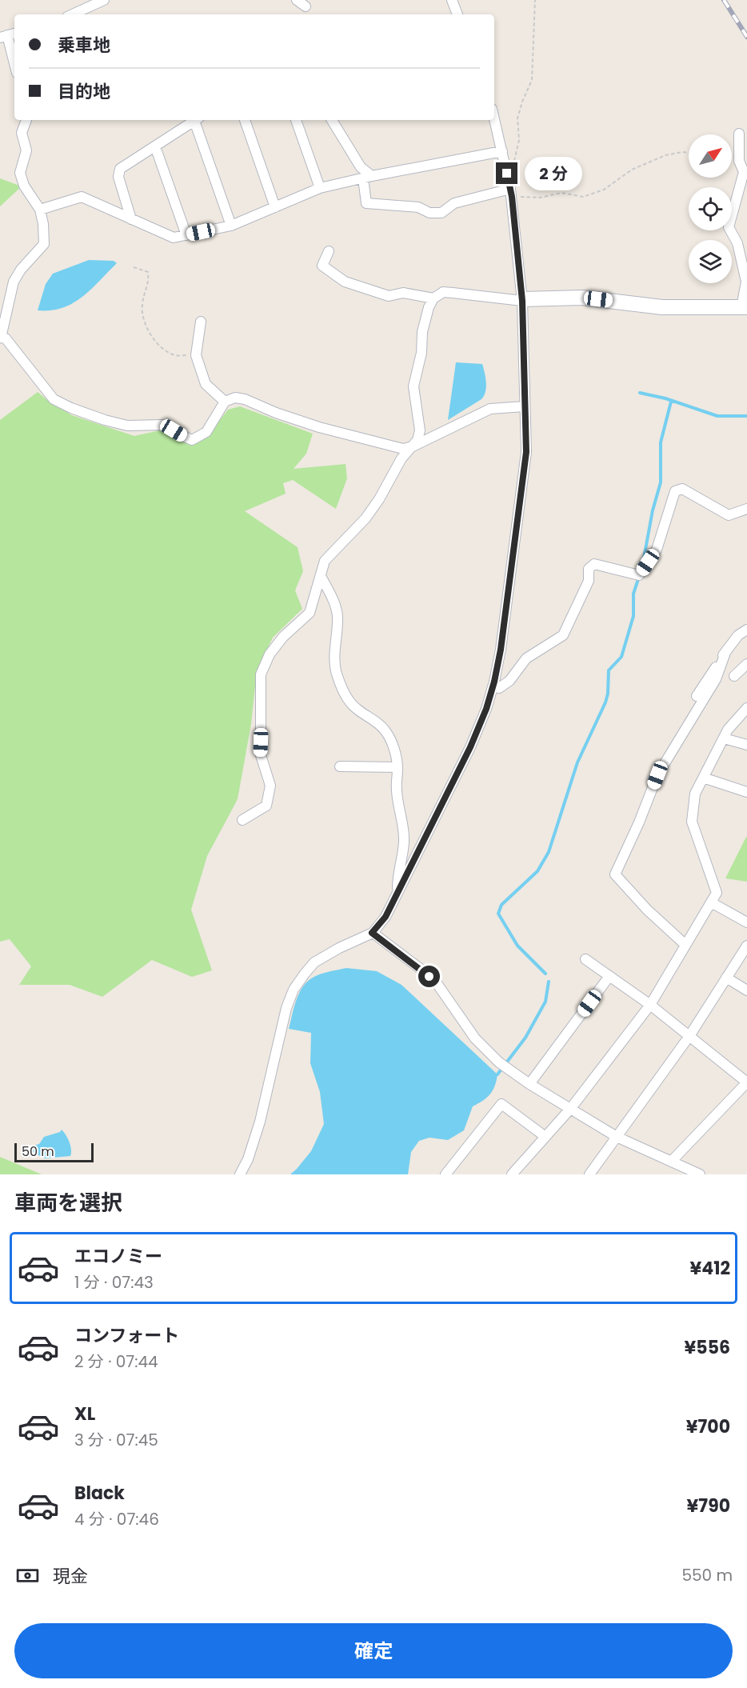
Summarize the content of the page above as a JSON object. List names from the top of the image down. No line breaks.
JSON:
{"scale_bar":"50 m","north":"top right","page":{"banner":["乗車地","目的地"],"bubble":"2 分","scale":"50 m","heading":"車両を選択","list":[{"name":"エコノミー","note":"1 分 · 07:43","value":"¥412"},{"name":"コンフォート","note":"2 分 · 07:44","value":"¥556"},{"name":"XL","note":"3 分 · 07:45","value":"¥700"},{"name":"Black","note":"4 分 · 07:46","value":"¥790"}],"pay":["現金","550 m"],"buttons":"確定"}}
